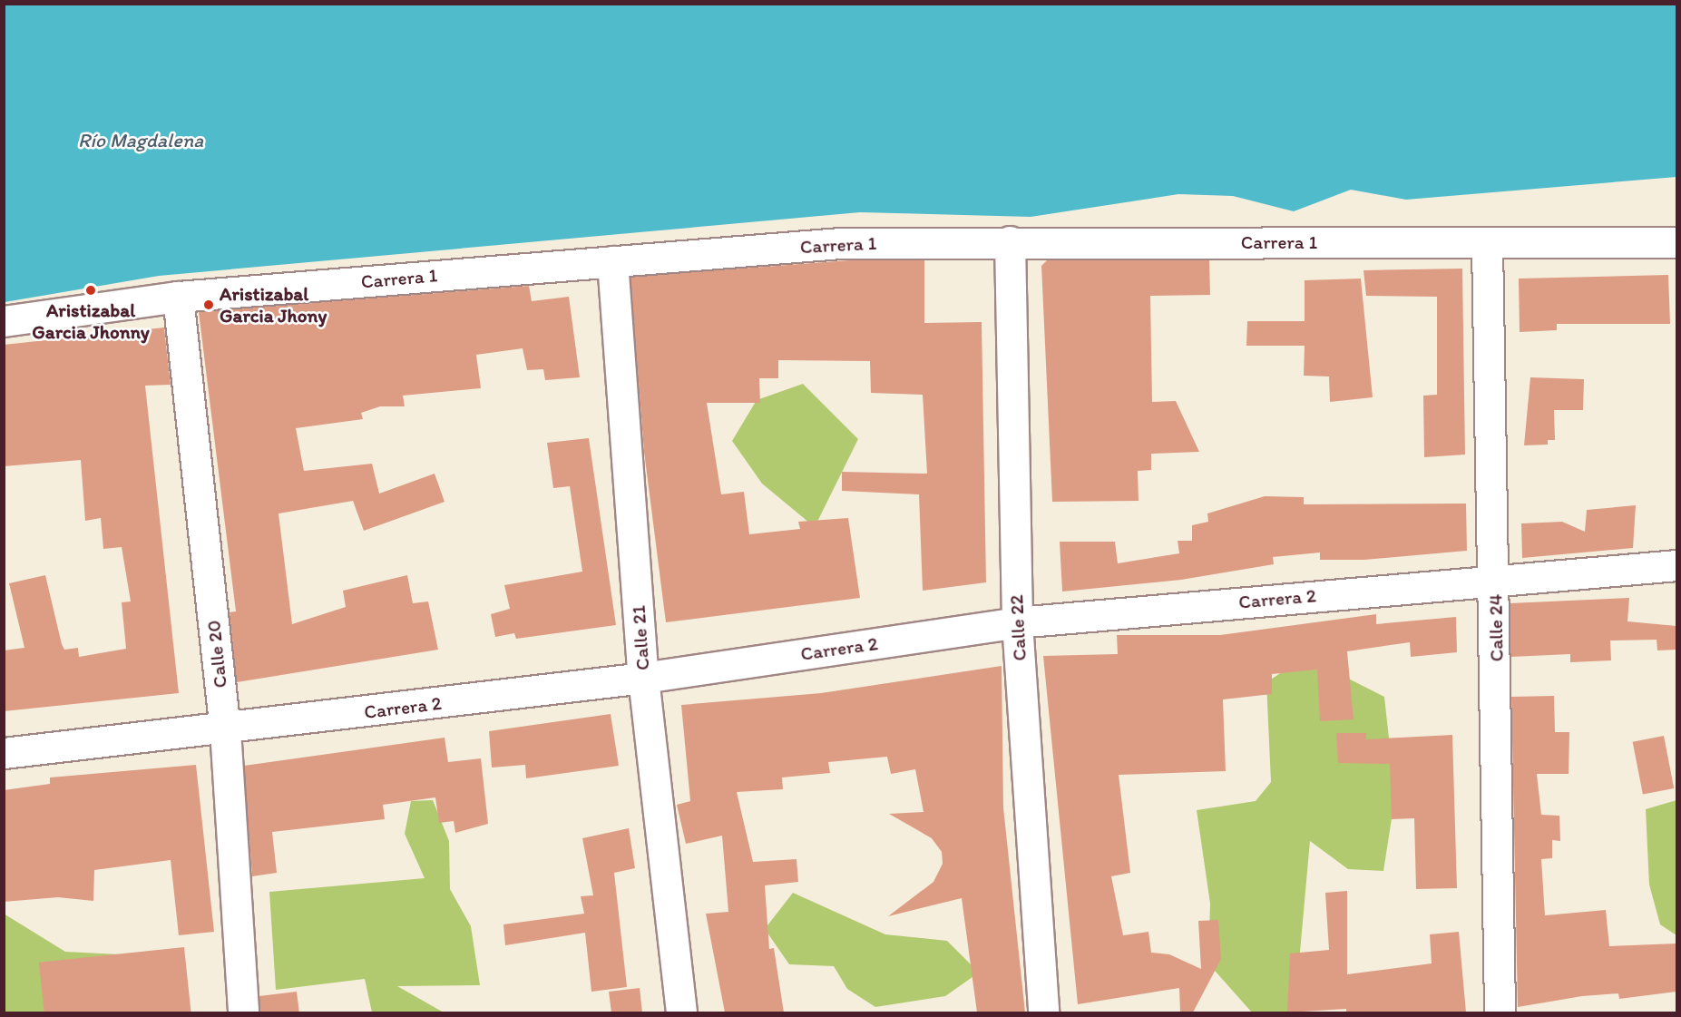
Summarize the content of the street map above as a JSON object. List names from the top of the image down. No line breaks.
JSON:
{"streets":{"street":["Carrera 1","Carrera 2","Calle 22","Calle 24","Calle 21","Calle 20"]},"crossings":[["Carrera 1","Calle 22"],["Carrera 1","Calle 24"],["Carrera 1","Calle 21"],["Carrera 1","Calle 20"],["Carrera 2","Calle 22"],["Carrera 2","Calle 24"],["Carrera 2","Calle 21"],["Carrera 2","Calle 20"]],"water":["Río Magdalena"],"places":["Aristizabal Garcia Jhonny","Aristizabal Garcia Jhony"]}
